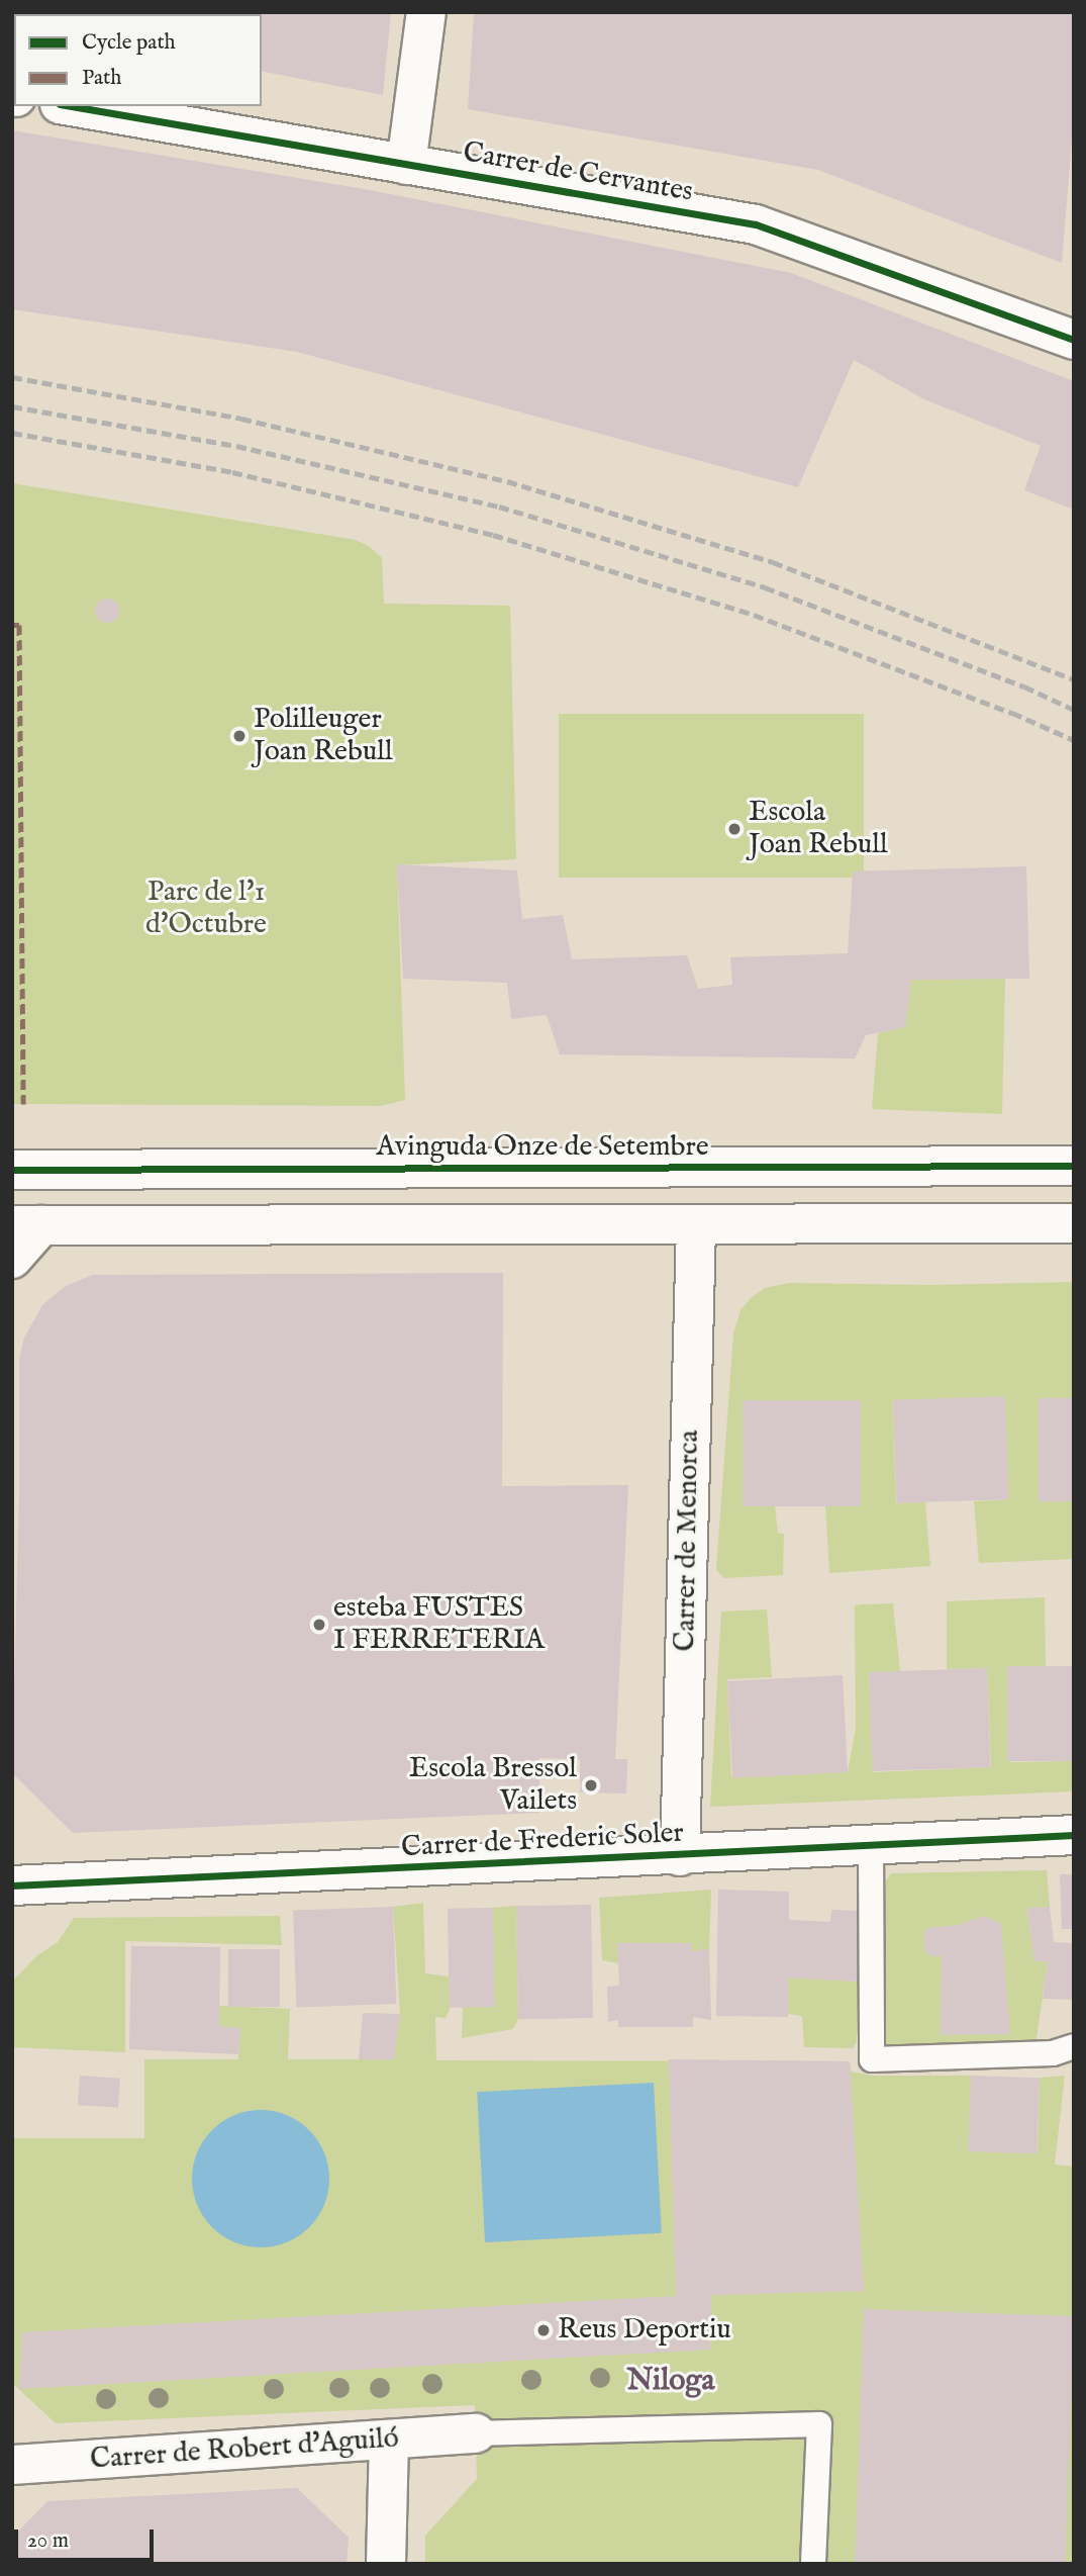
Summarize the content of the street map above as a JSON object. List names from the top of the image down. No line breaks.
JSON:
{"streets":{"street":["Carrer de Cervantes","Avinguda Onze de Setembre","Carrer de Menorca","Carrer de Frederic Soler","Carrer de Robert d'Aguiló"]},"crossings":[["Carrer de Menorca","Carrer de Frederic Soler"]],"districts":["Niloga"],"parks":["Parc de l'1 d'Octubre"],"places":["Polilleuger Joan Rebull","Escola Joan Rebull","esteba FUSTES I FERRETERIA","Escola Bressol Vailets","Reus Deportiu"],"legend":["Cycle path","Path"],"scale_bar":"20 m"}
